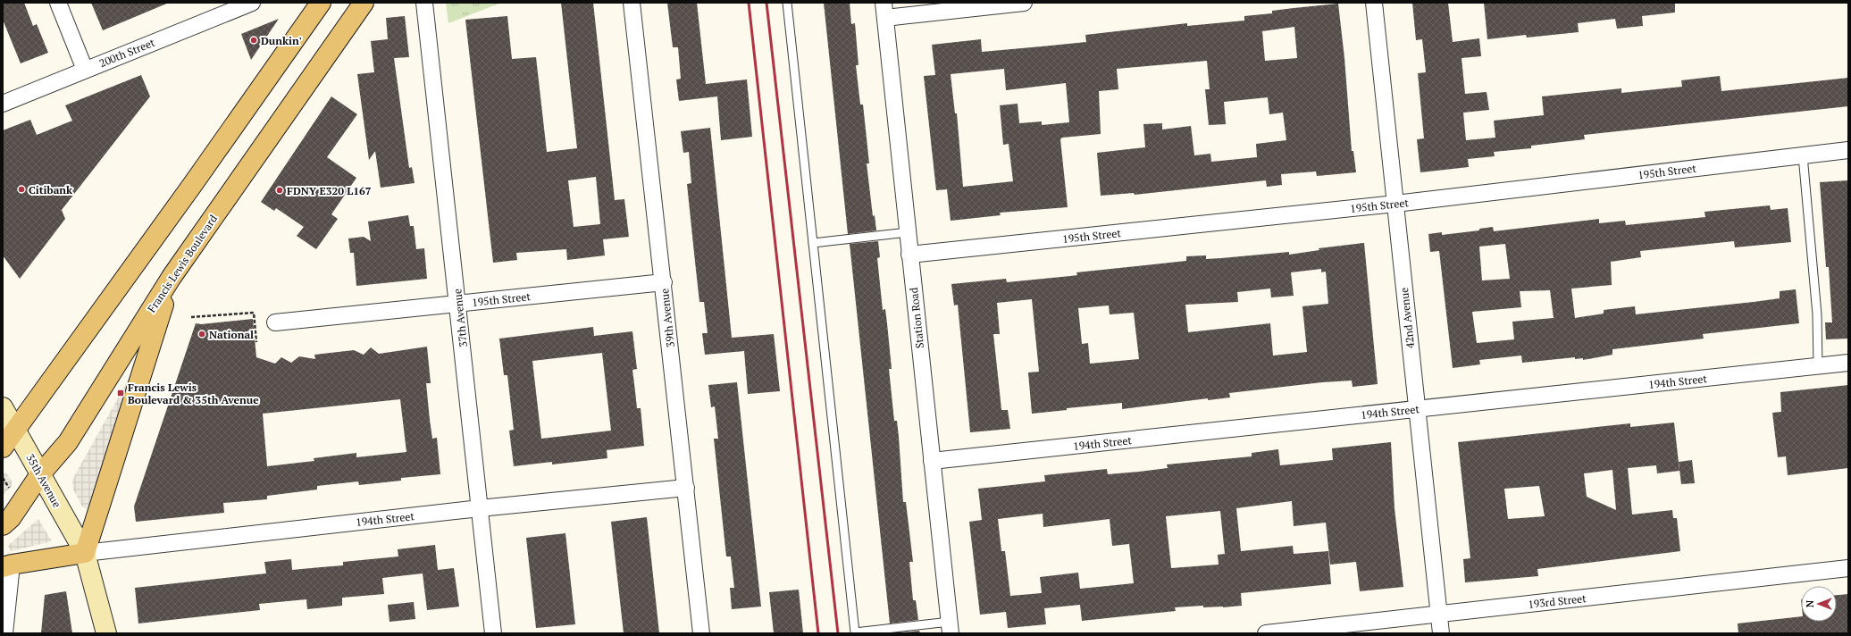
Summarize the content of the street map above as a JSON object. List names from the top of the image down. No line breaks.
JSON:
{"streets":{"main road":["Francis Lewis Boulevard"],"street":["200th Street","195th Street","37th Avenue","39th Avenue","Station Road","42nd Avenue","194th Street","35th Avenue","193rd Street"]},"crossings":[["195th Street","37th Avenue"],["195th Street","39th Avenue"],["195th Street","Station Road"],["195th Street","42nd Avenue"],["Francis Lewis Boulevard","35th Avenue"],["37th Avenue","194th Street"],["39th Avenue","194th Street"],["Station Road","194th Street"],["42nd Avenue","194th Street"],["42nd Avenue","193rd Street"],["194th Street","35th Avenue"]],"places":{"other":["Dunkin'","Citibank","FDNY E320 L167","National"],"transit":["Francis Lewis Boulevard & 35th Avenue"]},"north":"left"}
